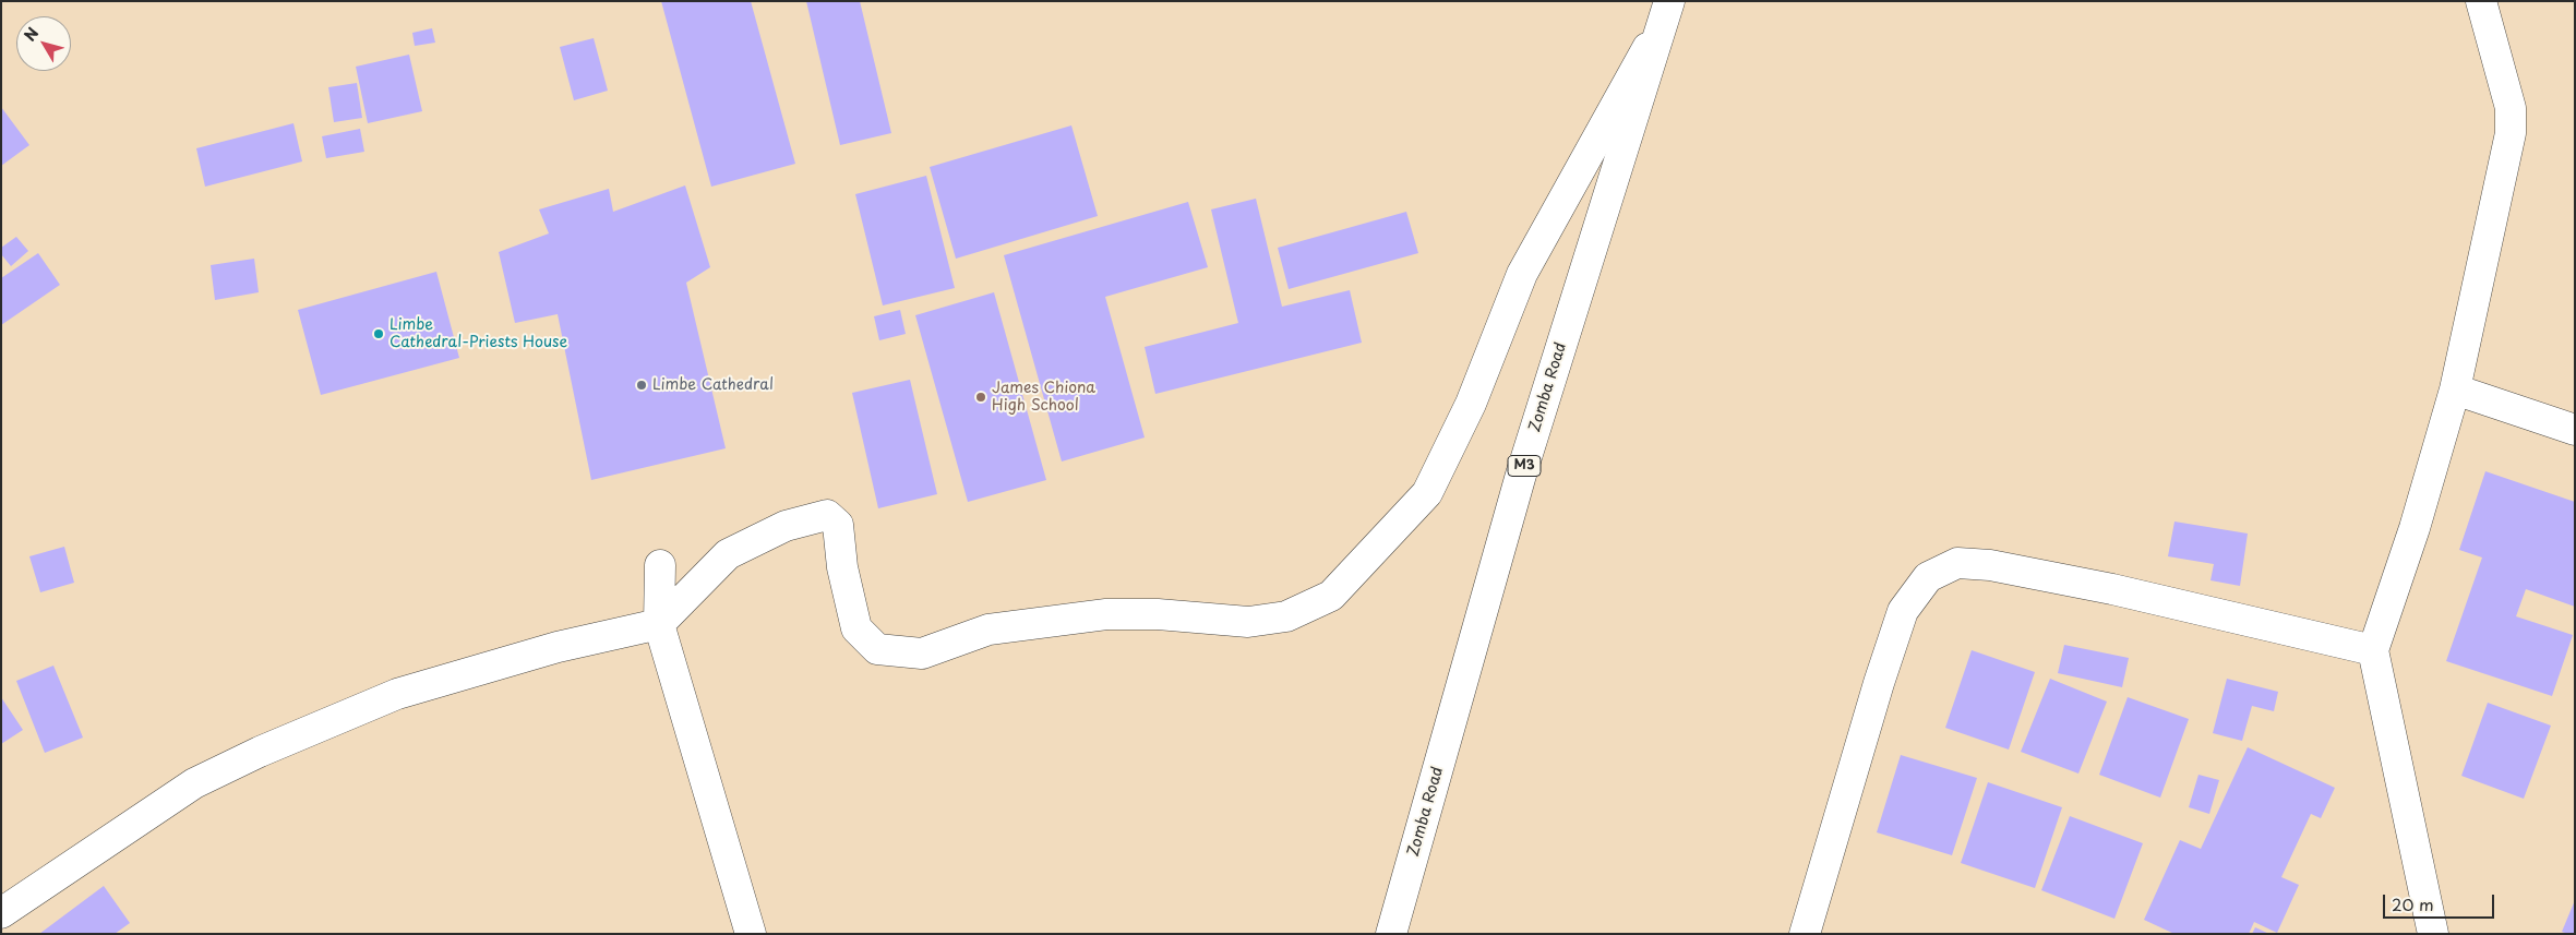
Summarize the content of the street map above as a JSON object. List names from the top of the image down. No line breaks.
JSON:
{"streets":{"main road":["Zomba Road","M3"]},"places":["Limbe Cathedral-Priests House","Limbe Cathedral","James Chiona High School"],"scale_bar":"20 m","north":"top left"}
